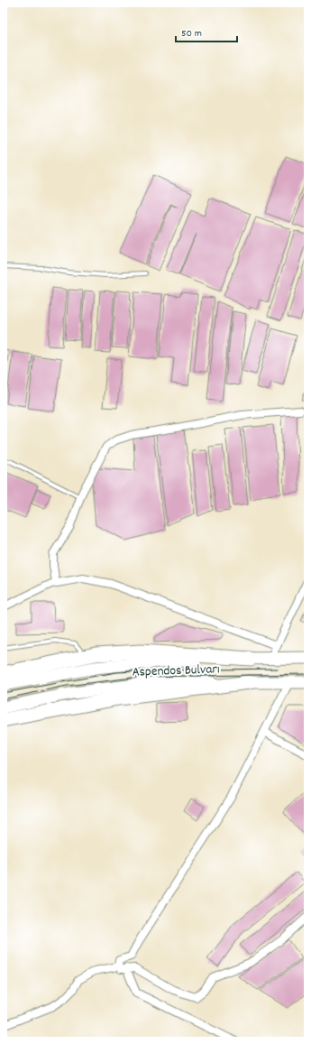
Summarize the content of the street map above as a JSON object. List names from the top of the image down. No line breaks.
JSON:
{"streets":{"main road":["Aspendos Bulvarı"]},"scale_bar":"50 m"}
